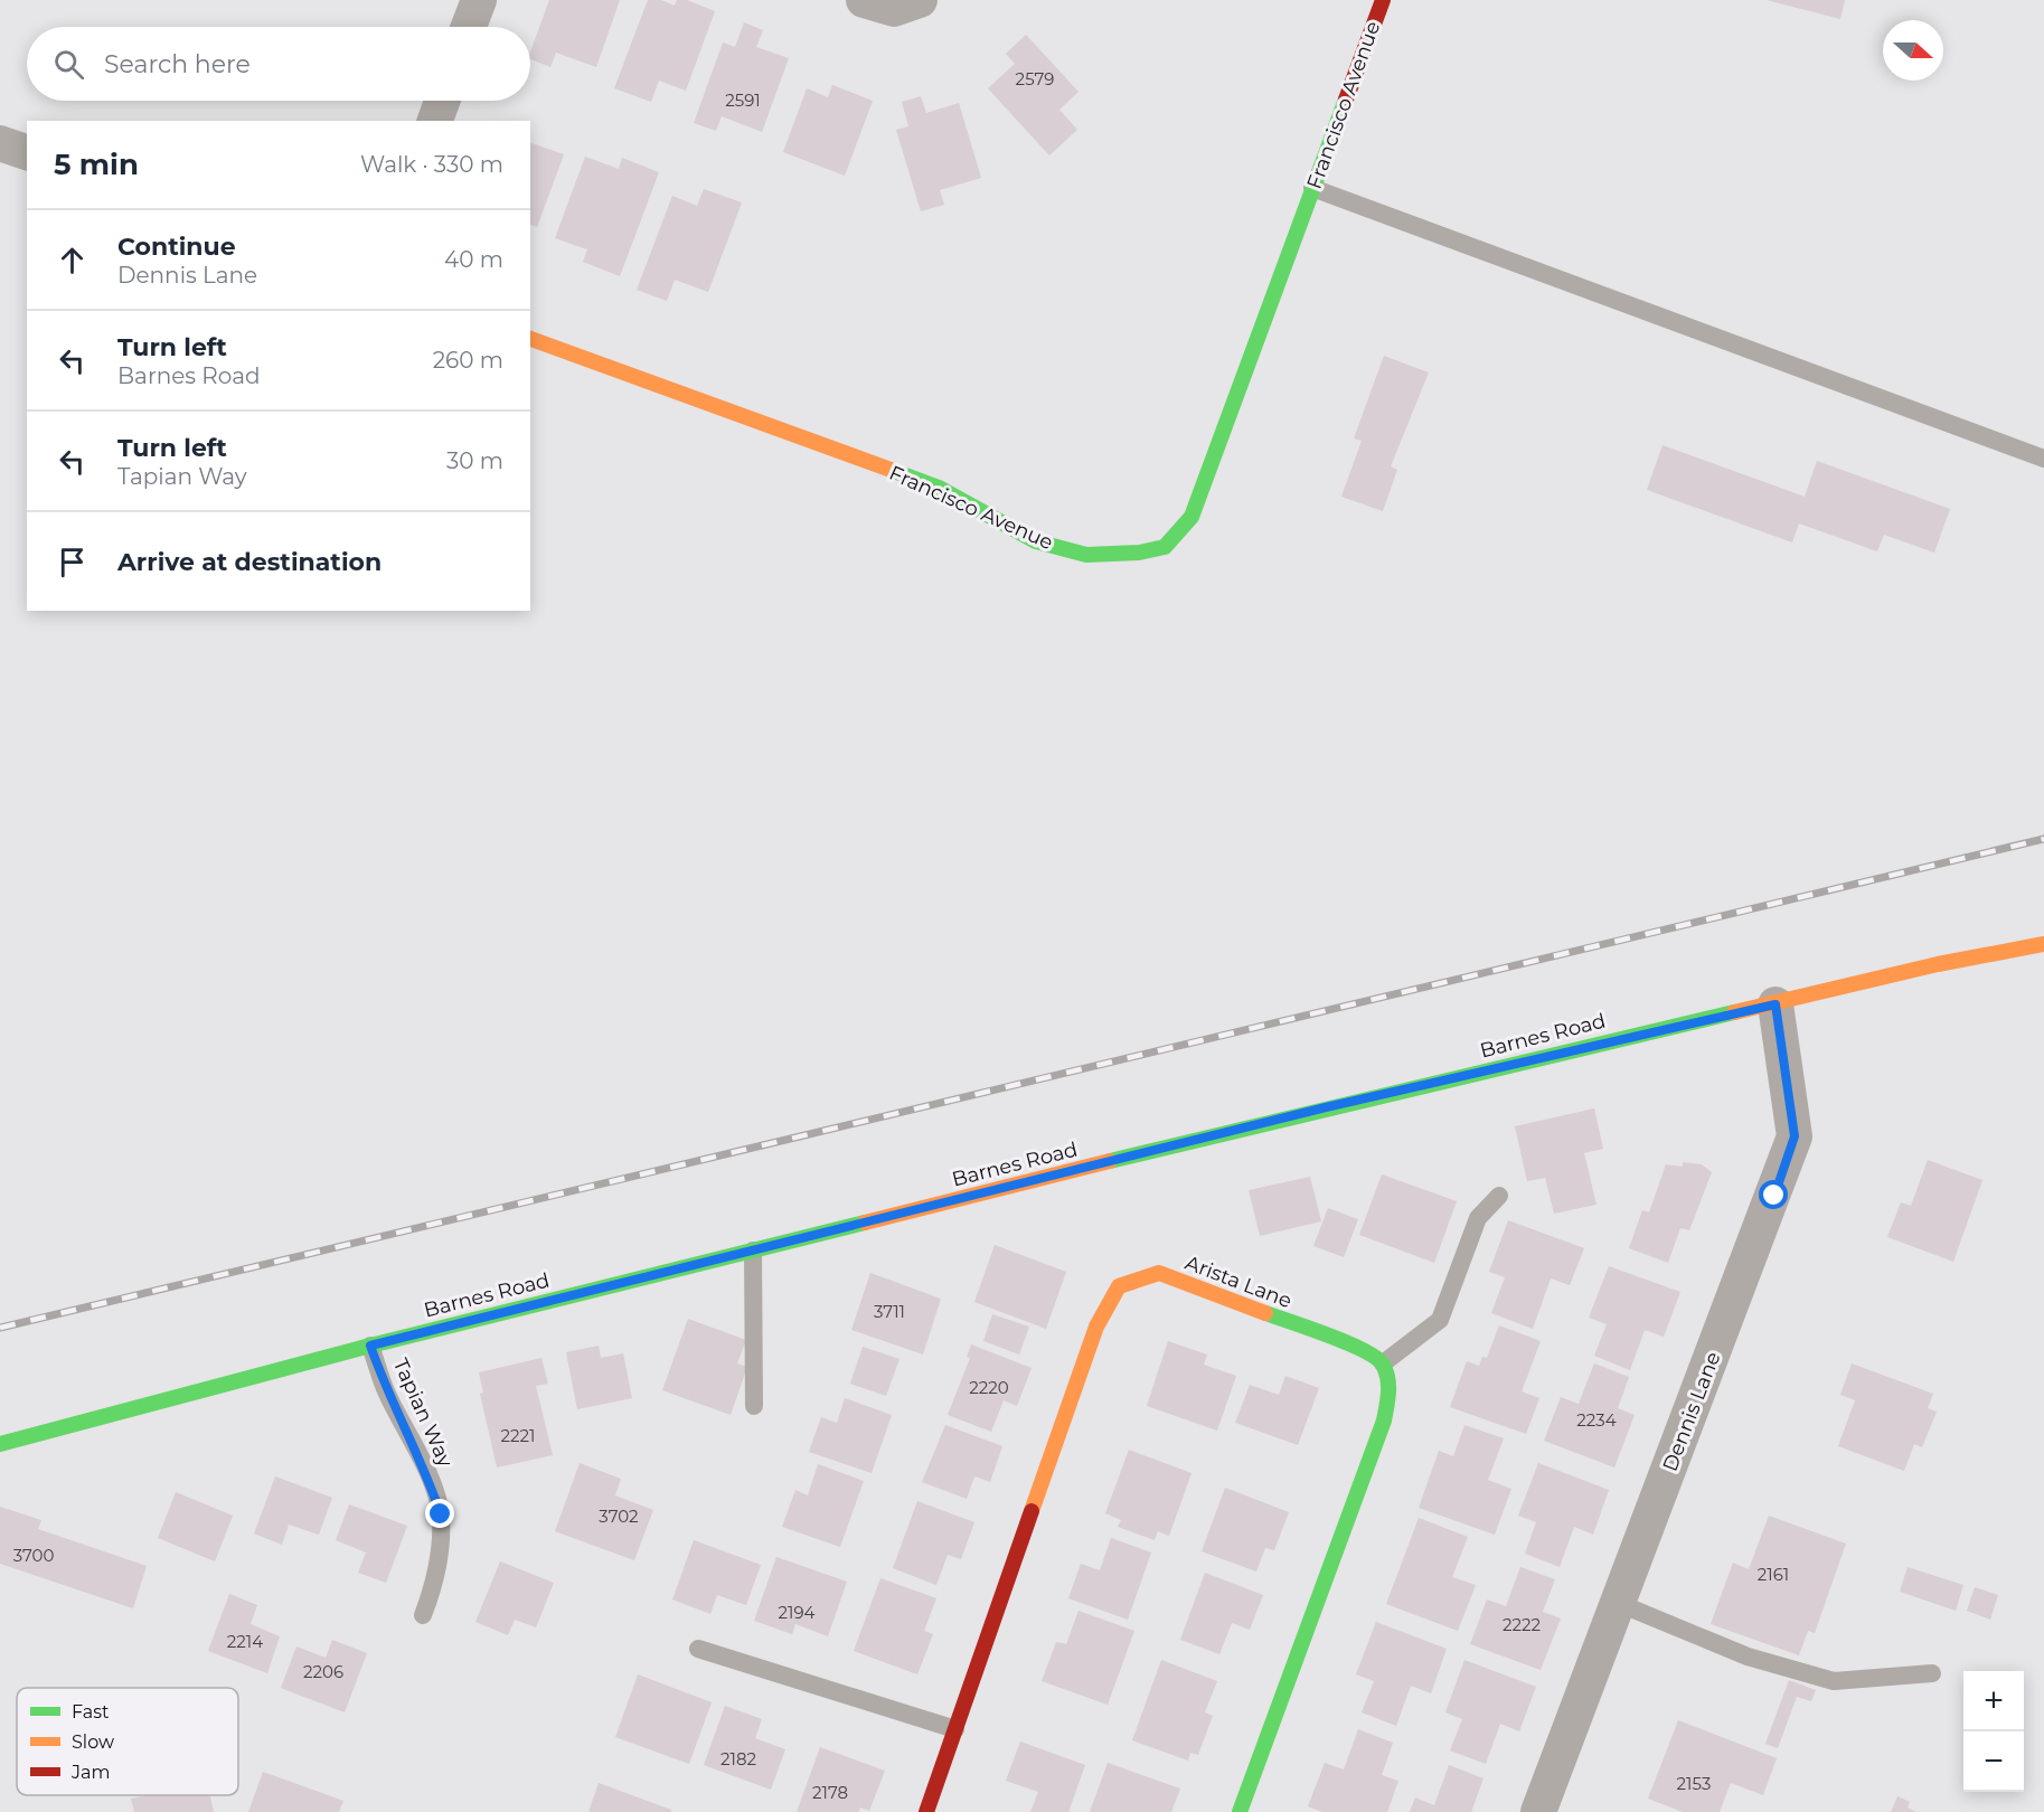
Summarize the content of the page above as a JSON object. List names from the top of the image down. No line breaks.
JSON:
{"streets":{"street":["Francisco Avenue","Barnes Road","Arista Lane","Dennis Lane"],"lane":["Tapian Way"]},"crossings":[["Barnes Road","Dennis Lane"],["Barnes Road","Tapian Way"]],"house_numbers":["2579","2591","3711","2220","2234","2221","3702","3700","2161","2194","2222","2214","2206","2182","2153","2178"],"legend":["Fast","Slow","Jam"],"north":"right","page":{"search":"Search here","heading":["5 min","Walk · 330 m"],"list":[["Continue","Dennis Lane","40 m"],["Turn left","Barnes Road","260 m"],["Turn left","Tapian Way","30 m"],"Arrive at destination"],"map_buttons":["+","−"]}}
